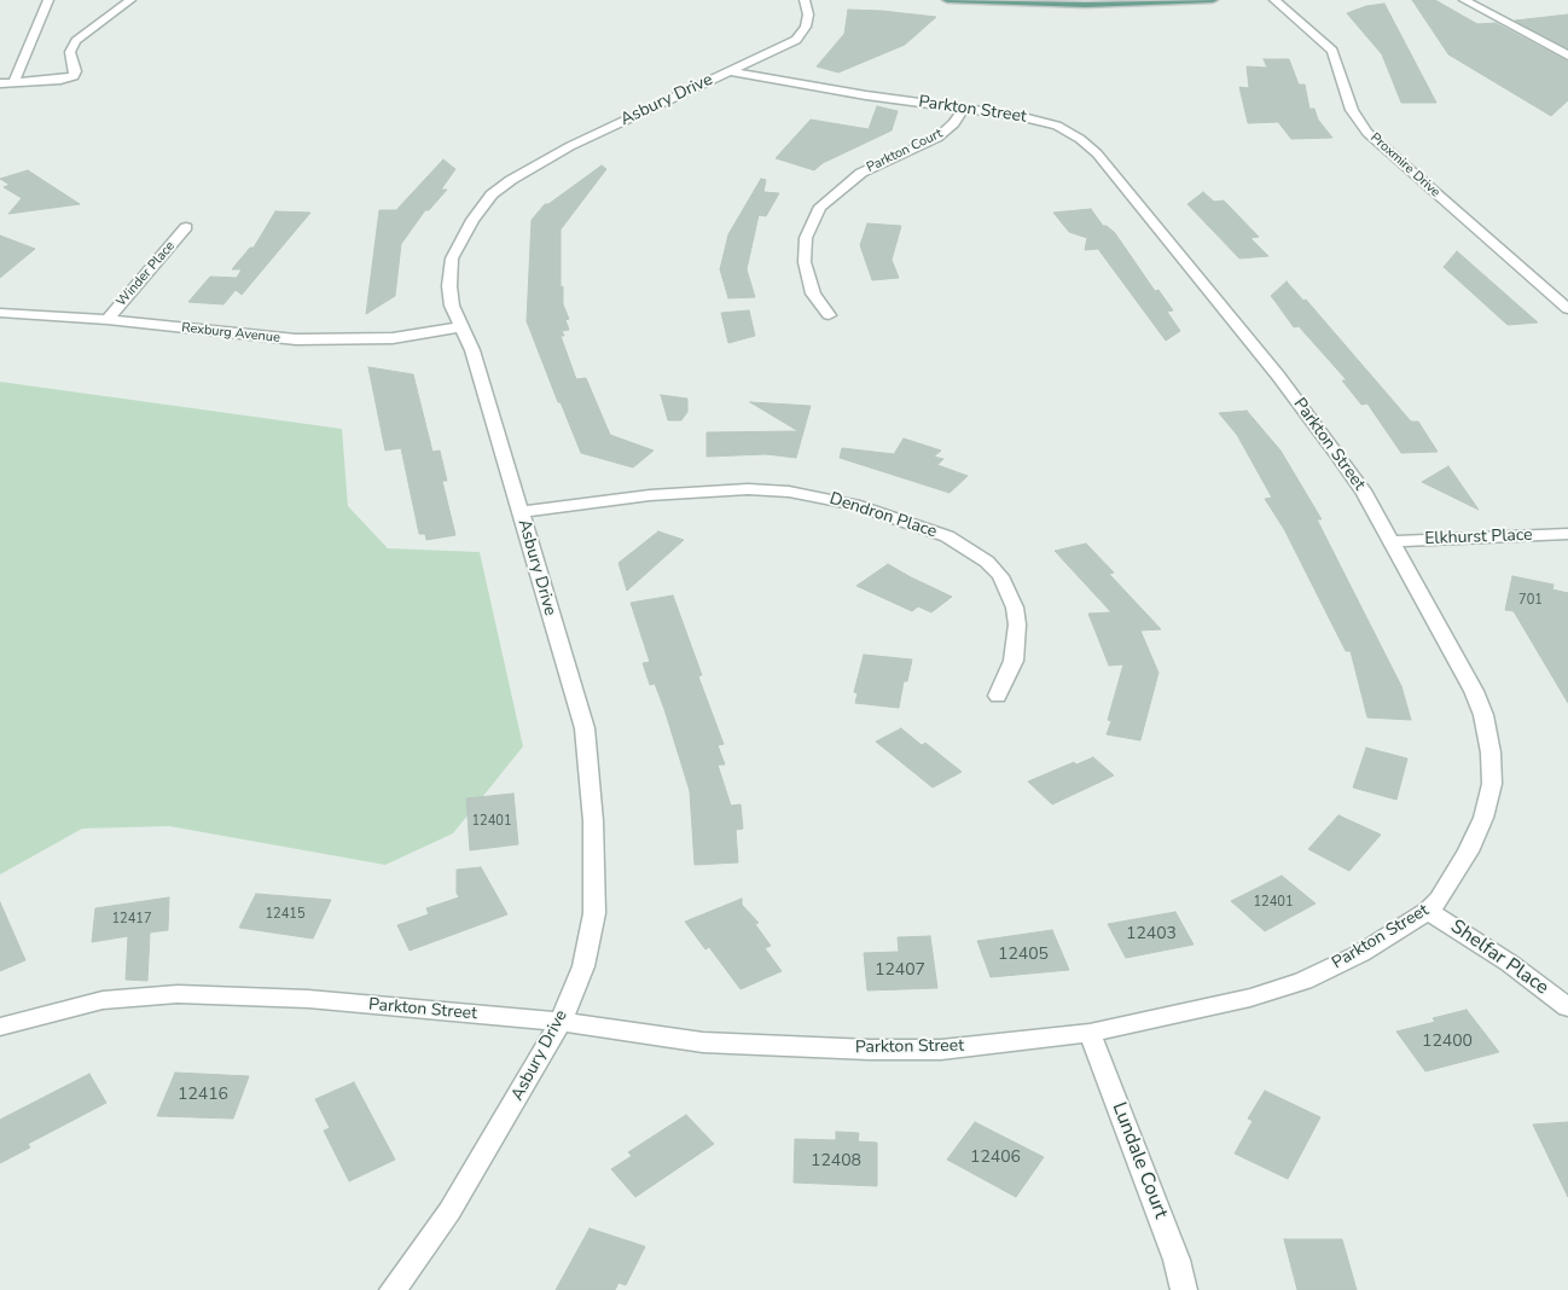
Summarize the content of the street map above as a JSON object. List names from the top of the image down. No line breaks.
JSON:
{"streets":{"street":["Asbury Drive","Parkton Street","Parkton Court","Proxmire Drive","Winder Place","Rexburg Avenue","Dendron Place","Elkhurst Place","Shelfar Place","Lundale Court"]},"crossings":[["Asbury Drive","Parkton Street"],["Asbury Drive","Rexburg Avenue"],["Asbury Drive","Dendron Place"],["Parkton Street","Parkton Court"],["Parkton Street","Elkhurst Place"],["Parkton Street","Shelfar Place"],["Parkton Street","Lundale Court"],["Winder Place","Rexburg Avenue"]],"house_numbers":["701","12401","12401","12415","12417","12403","12405","12407","12400","12416","12406","12408"]}
